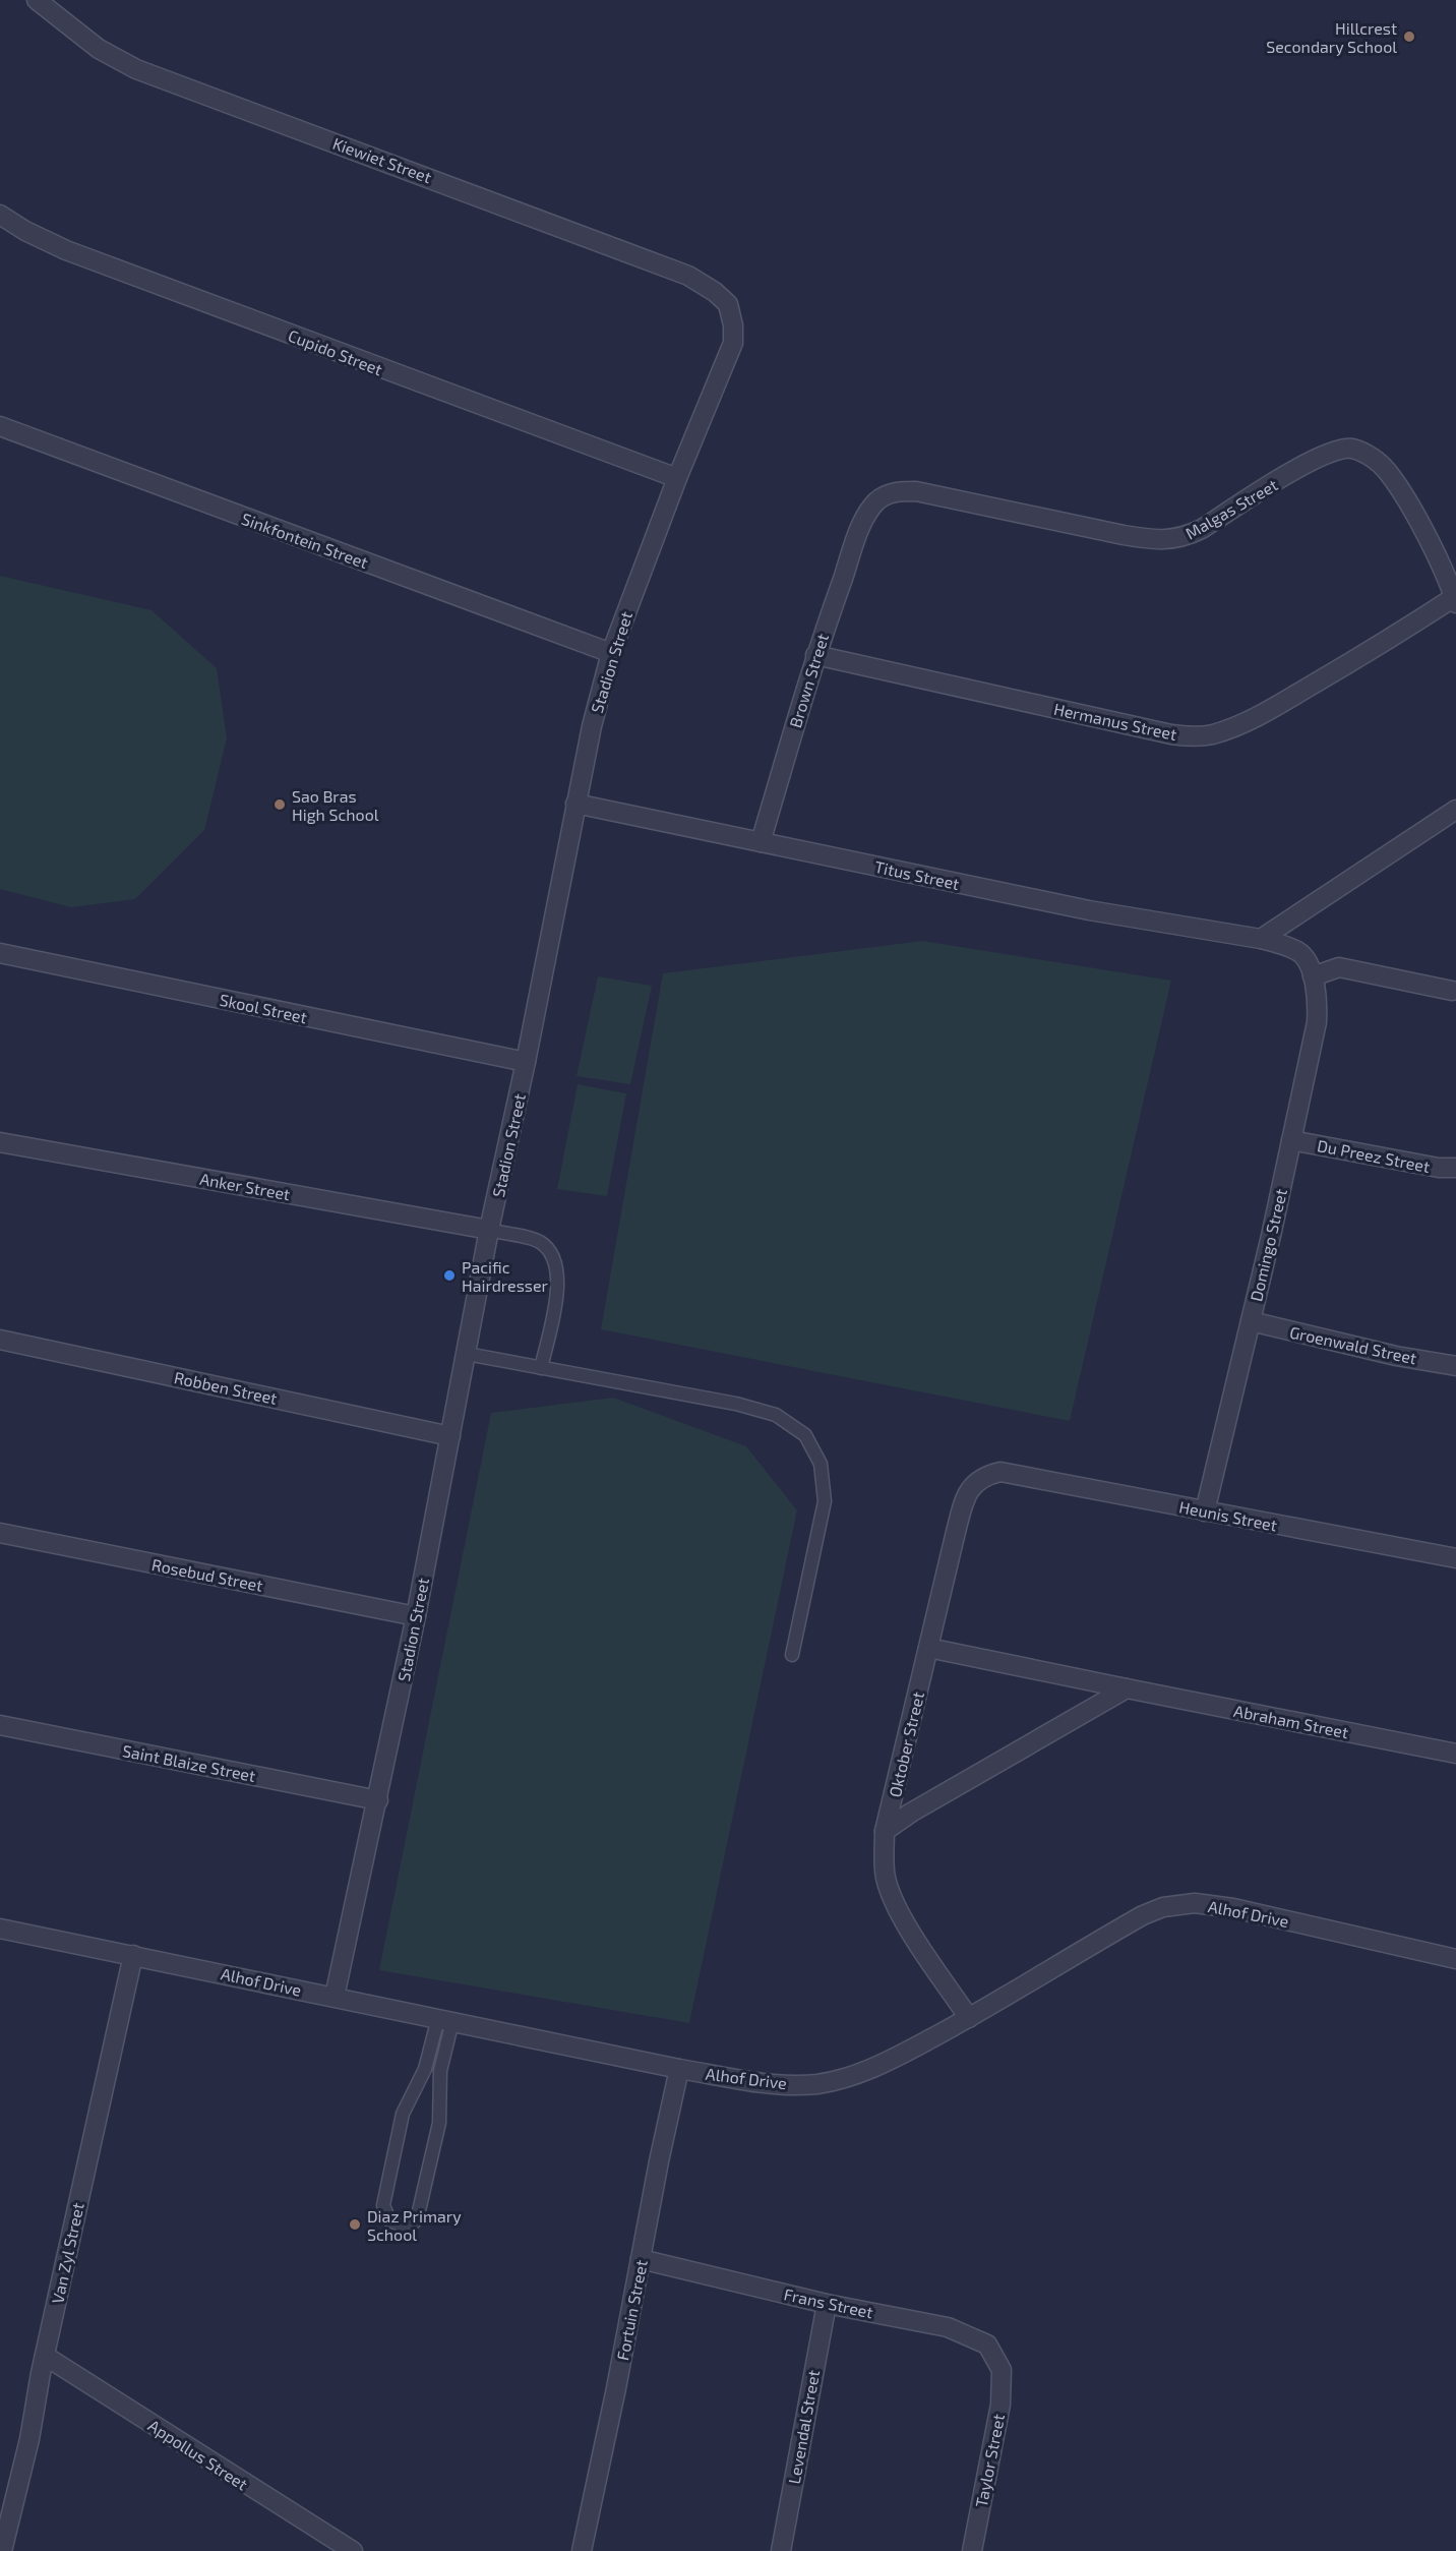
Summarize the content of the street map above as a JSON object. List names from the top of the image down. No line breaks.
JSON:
{"streets":{"street":["Kiewiet Street","Cupido Street","Malgas Street","Sinkfontein Street","Stadion Street","Brown Street","Hermanus Street","Titus Street","Skool Street","Du Preez Street","Anker Street","Domingo Street","Groenwald Street","Robben Street","Heunis Street","Rosebud Street","Abraham Street","Oktober Street","Saint Blaize Street","Alhof Drive","Van Zyl Street","Frans Street","Fortuin Street","Levendal Street","Appollus Street","Taylor Street"]},"crossings":[["Kiewiet Street","Stadion Street"],["Cupido Street","Stadion Street"],["Malgas Street","Brown Street"],["Malgas Street","Hermanus Street"],["Sinkfontein Street","Stadion Street"],["Stadion Street","Titus Street"],["Stadion Street","Skool Street"],["Stadion Street","Anker Street"],["Stadion Street","Robben Street"],["Stadion Street","Rosebud Street"],["Stadion Street","Saint Blaize Street"],["Stadion Street","Alhof Drive"],["Brown Street","Hermanus Street"],["Brown Street","Titus Street"],["Titus Street","Domingo Street"],["Du Preez Street","Domingo Street"],["Domingo Street","Groenwald Street"],["Domingo Street","Heunis Street"],["Heunis Street","Oktober Street"],["Abraham Street","Oktober Street"],["Oktober Street","Alhof Drive"],["Alhof Drive","Van Zyl Street"],["Alhof Drive","Fortuin Street"],["Van Zyl Street","Appollus Street"],["Frans Street","Fortuin Street"],["Frans Street","Levendal Street"],["Frans Street","Taylor Street"]],"places":["Hillcrest Secondary School","Sao Bras High School","Pacific Hairdresser","Diaz Primary School"]}
